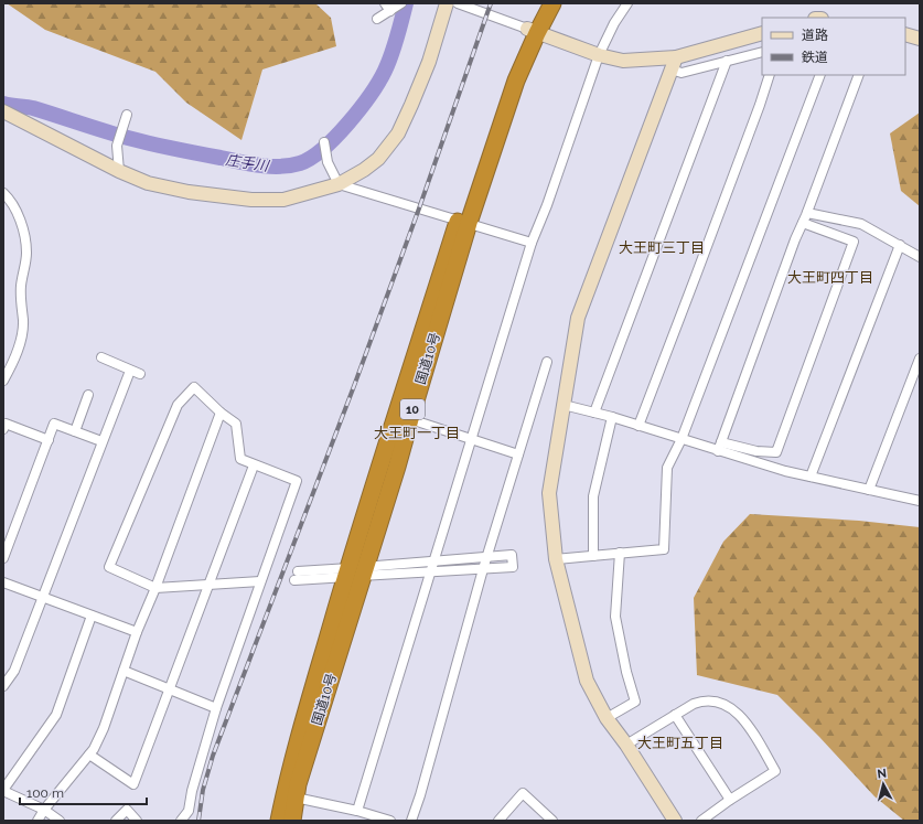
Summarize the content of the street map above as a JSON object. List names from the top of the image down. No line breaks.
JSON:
{"streets":{"highway":["国道10号","10"]},"districts":["大王町三丁目","大王町四丁目","大王町一丁目","大王町五丁目"],"water":["庄手川"],"legend":["道路","鉄道"],"scale_bar":"100 m","north":"top"}
